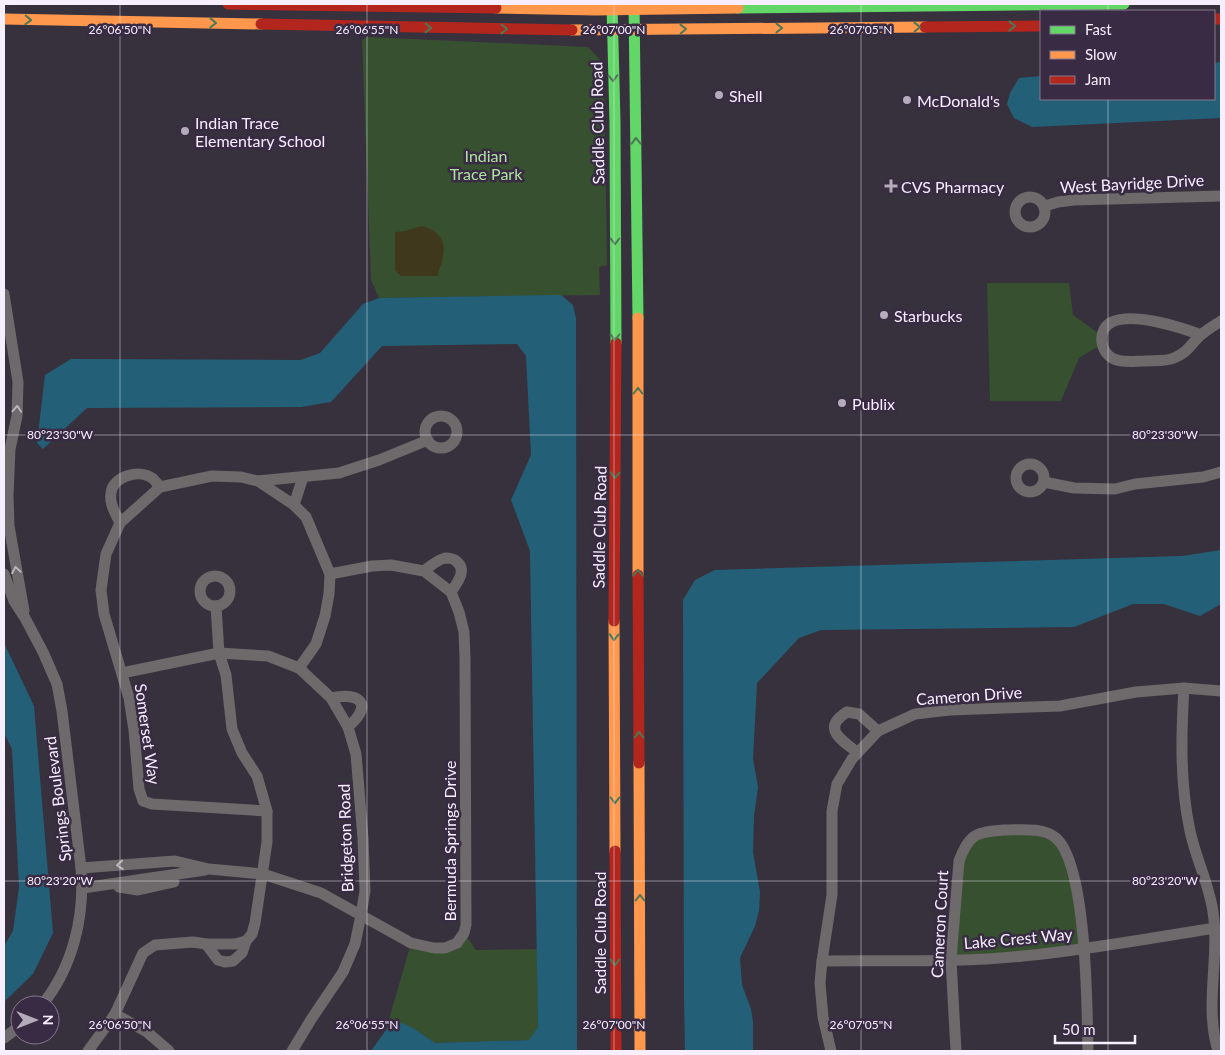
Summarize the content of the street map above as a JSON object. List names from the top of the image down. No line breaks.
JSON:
{"streets":{"street":["Saddle Club Road","West Bayridge Drive","Cameron Drive","Somerset Way","Springs Boulevard","Bridgeton Road","Bermuda Springs Drive","Cameron Court","Lake Crest Way"]},"crossings":[["Cameron Drive","Lake Crest Way"],["Somerset Way","Bridgeton Road"],["Springs Boulevard","Bermuda Springs Drive"],["Bridgeton Road","Bermuda Springs Drive"],["Cameron Court","Lake Crest Way"]],"one_way":["Springs Boulevard"],"parks":["Indian Trace Park"],"places":{"other":["Shell","McDonald's","Indian Trace Elementary School","Starbucks","Publix"],"health":["CVS Pharmacy"]},"legend":["Fast","Slow","Jam"],"scale_bar":"50 m","north":"right","coordinates":["26°06'50\"N","26°06'55\"N","26°07'00\"N","26°07'05\"N","80°23'30\"W","80°23'20\"W"]}
